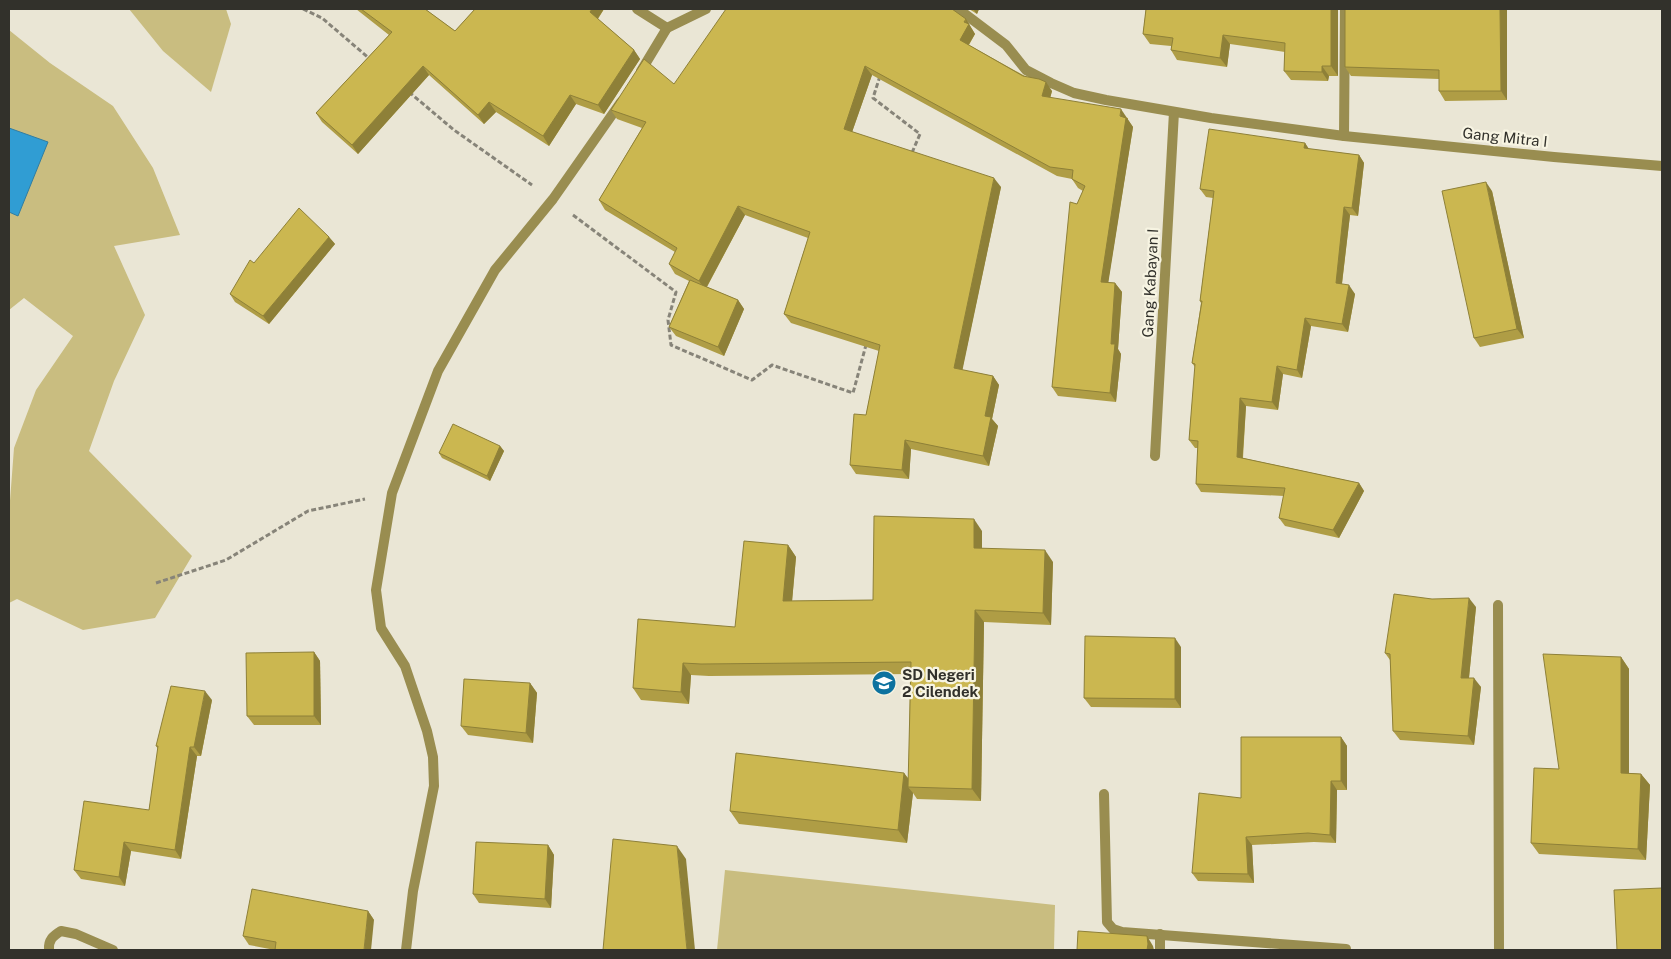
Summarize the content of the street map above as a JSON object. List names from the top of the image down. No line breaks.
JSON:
{"streets":{"street":["Gang Mitra I","Gang Kabayan I"]},"crossings":[["Gang Mitra I","Gang Kabayan I"]],"places":{"school or university":["SD Negeri 2 Cilendek"]}}
